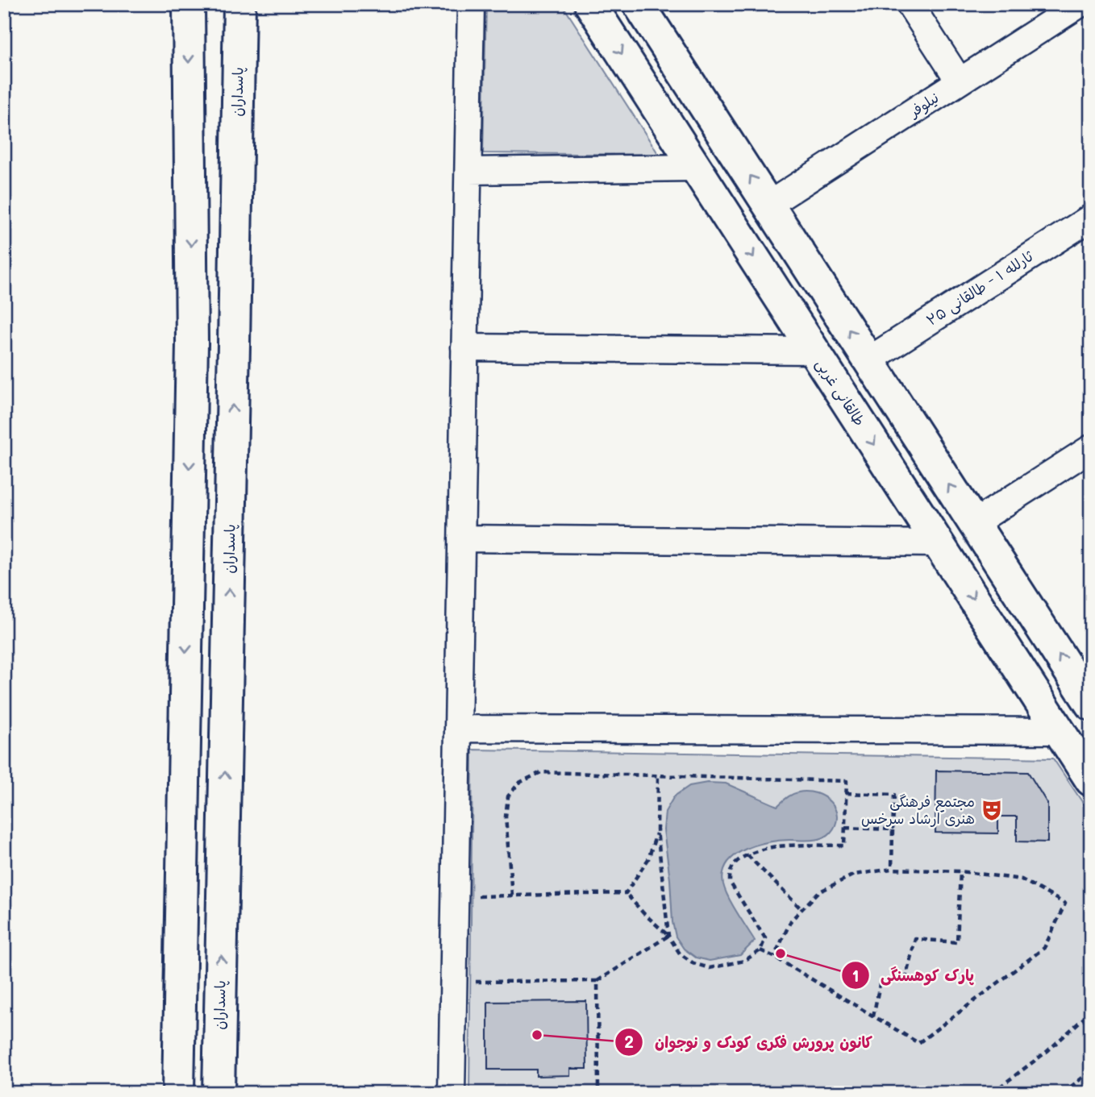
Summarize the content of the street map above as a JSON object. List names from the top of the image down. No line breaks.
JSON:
{"streets":{"main road":["پاسداران","طالقانی غربی"],"street":["نیلوفر","ثارلله ۱ - طالقانی ۲۵"]},"places":{"theatre":["مجتمع فرهنگی هنری ارشاد سرخس"],"other":["پارک کوهسنگی","کانون پرورش فکری کودک و نوجوان"]}}
